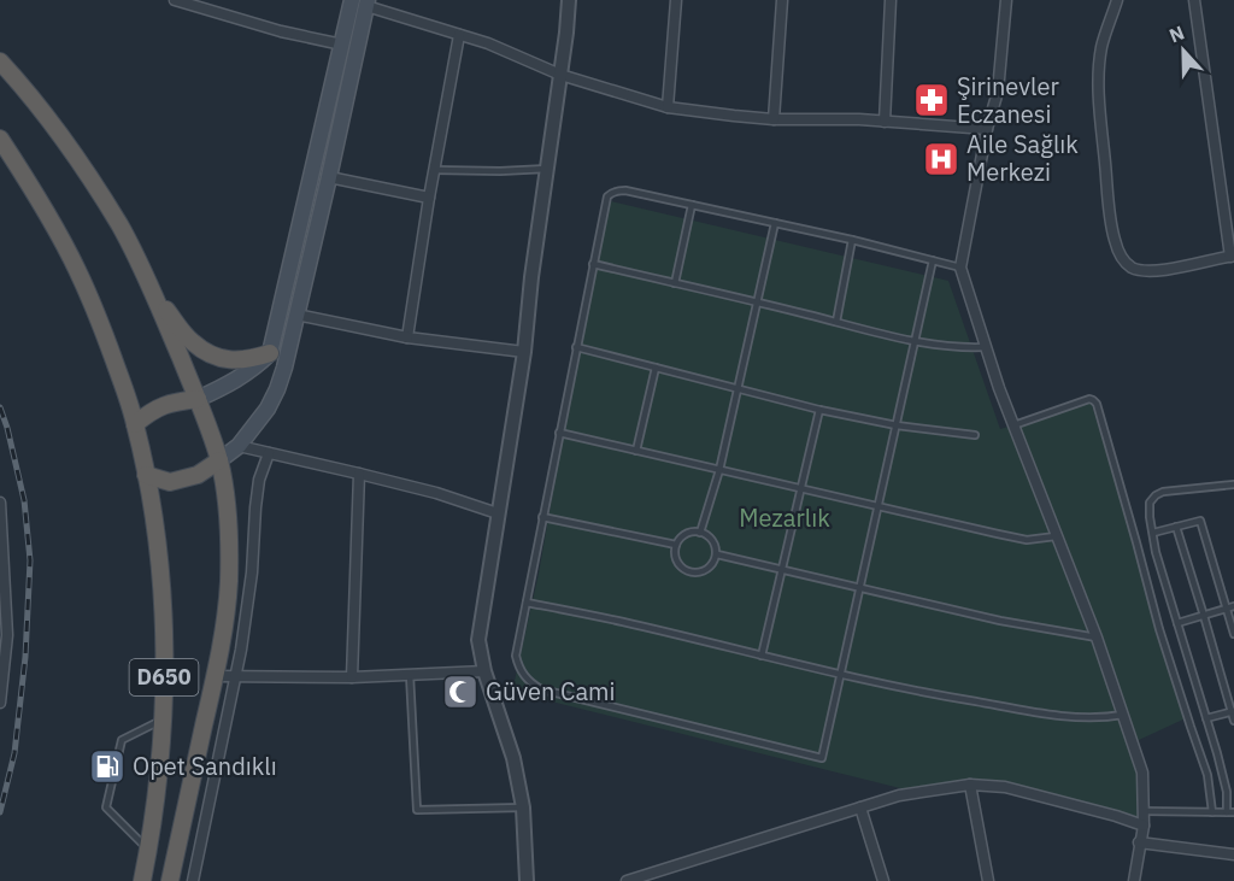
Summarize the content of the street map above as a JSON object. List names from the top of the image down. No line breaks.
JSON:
{"streets":{"highway":["D650"]},"parks":["Mezarlık"],"places":{"pharmacy":["Şirinevler Eczanesi"],"hospital":["Aile Sağlık Merkezi"],"mosque":["Güven Cami"],"fuel station":["Opet Sandıklı"]},"north":"top"}
